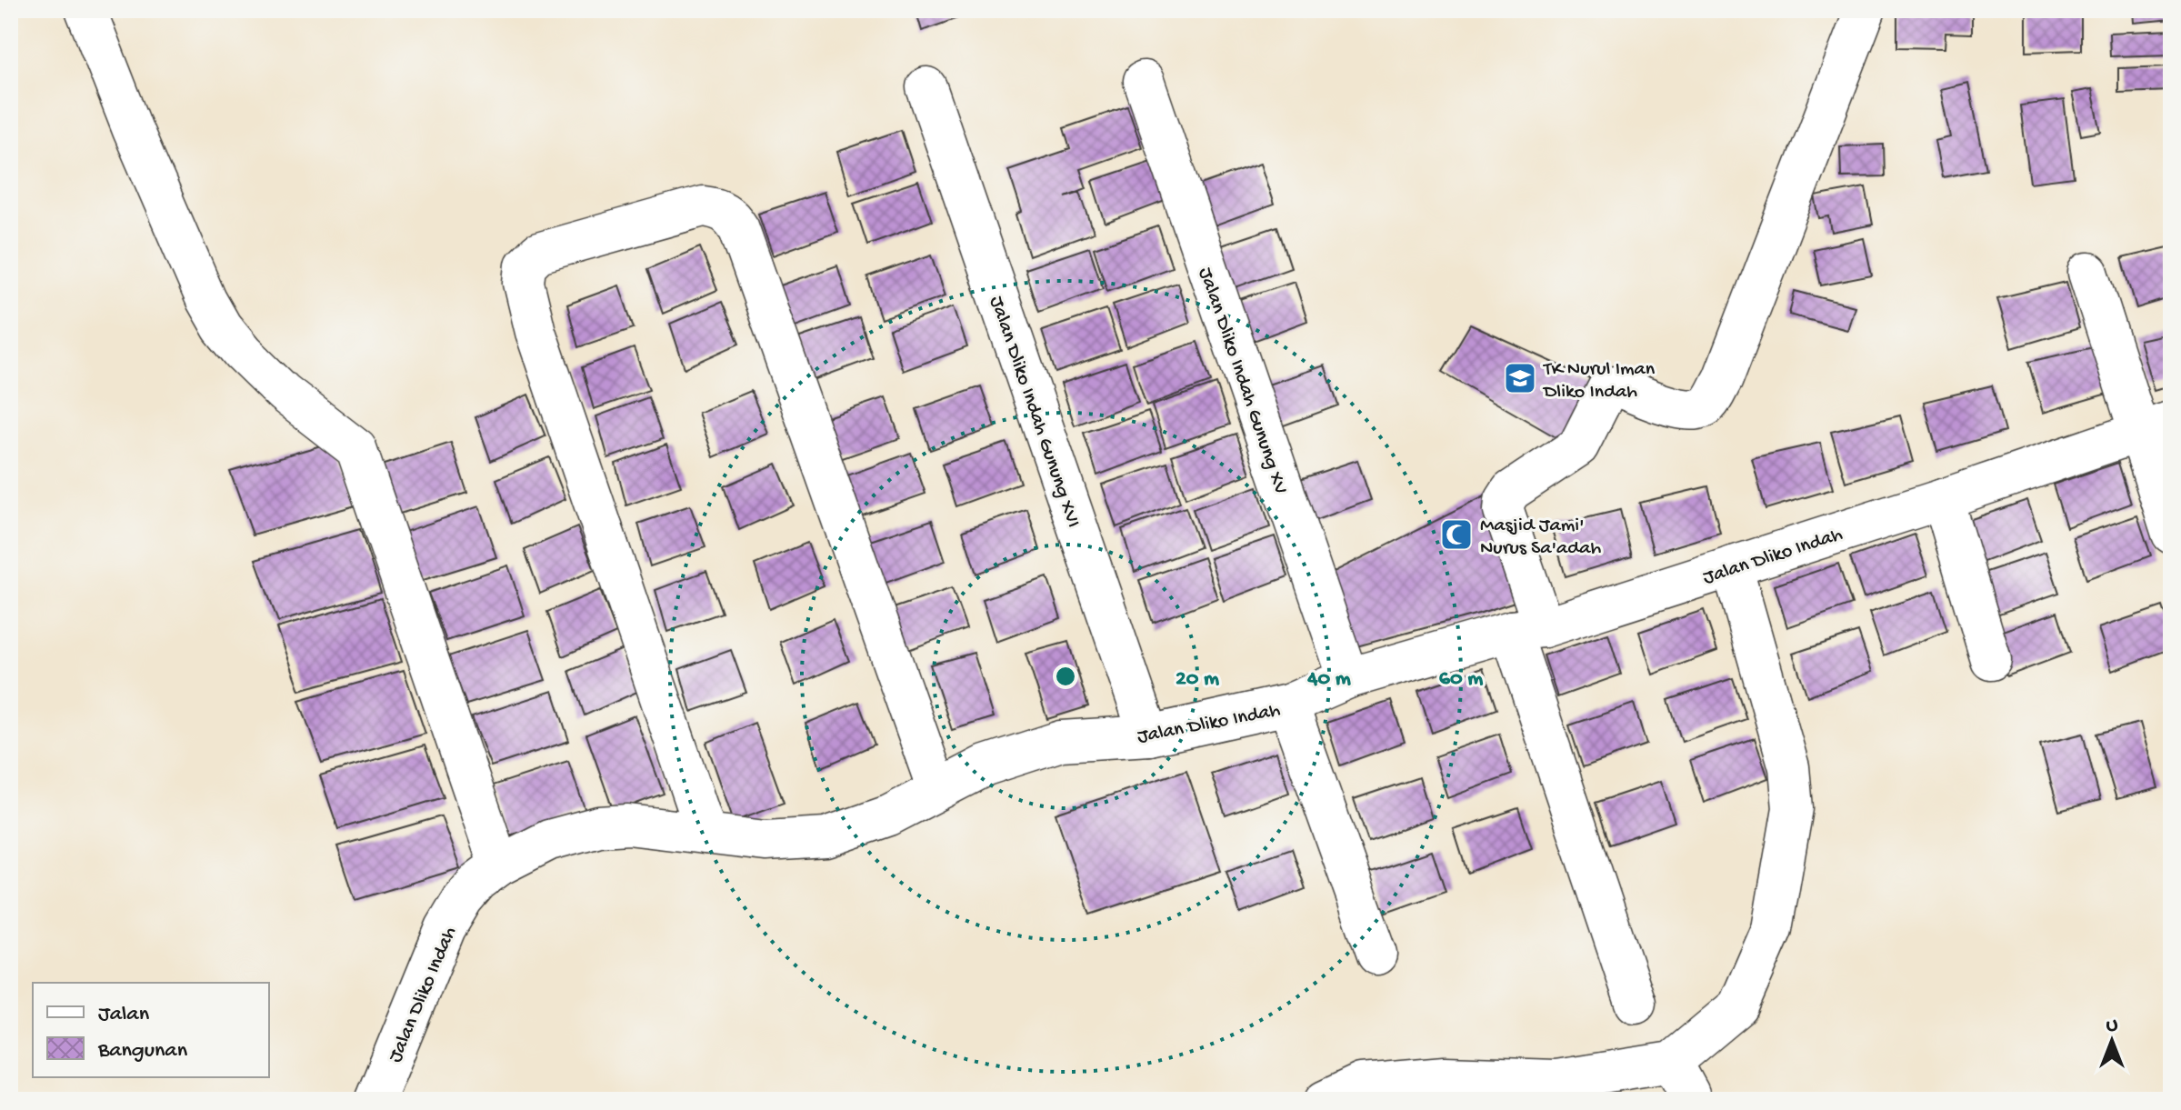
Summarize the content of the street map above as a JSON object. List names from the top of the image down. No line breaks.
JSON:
{"streets":{"street":["Jalan Dliko Indah Gunung XV","Jalan Dliko Indah Gunung XVI","Jalan Dliko Indah"]},"crossings":[["Jalan Dliko Indah Gunung XV","Jalan Dliko Indah"],["Jalan Dliko Indah Gunung XVI","Jalan Dliko Indah"]],"places":{"school or university":["TK Nurul Iman Dliko Indah"],"mosque":["Masjid Jami' Nurus Sa'adah"]},"legend":["Jalan","Bangunan"],"north":"top","rings":["20 m","40 m","60 m"]}
